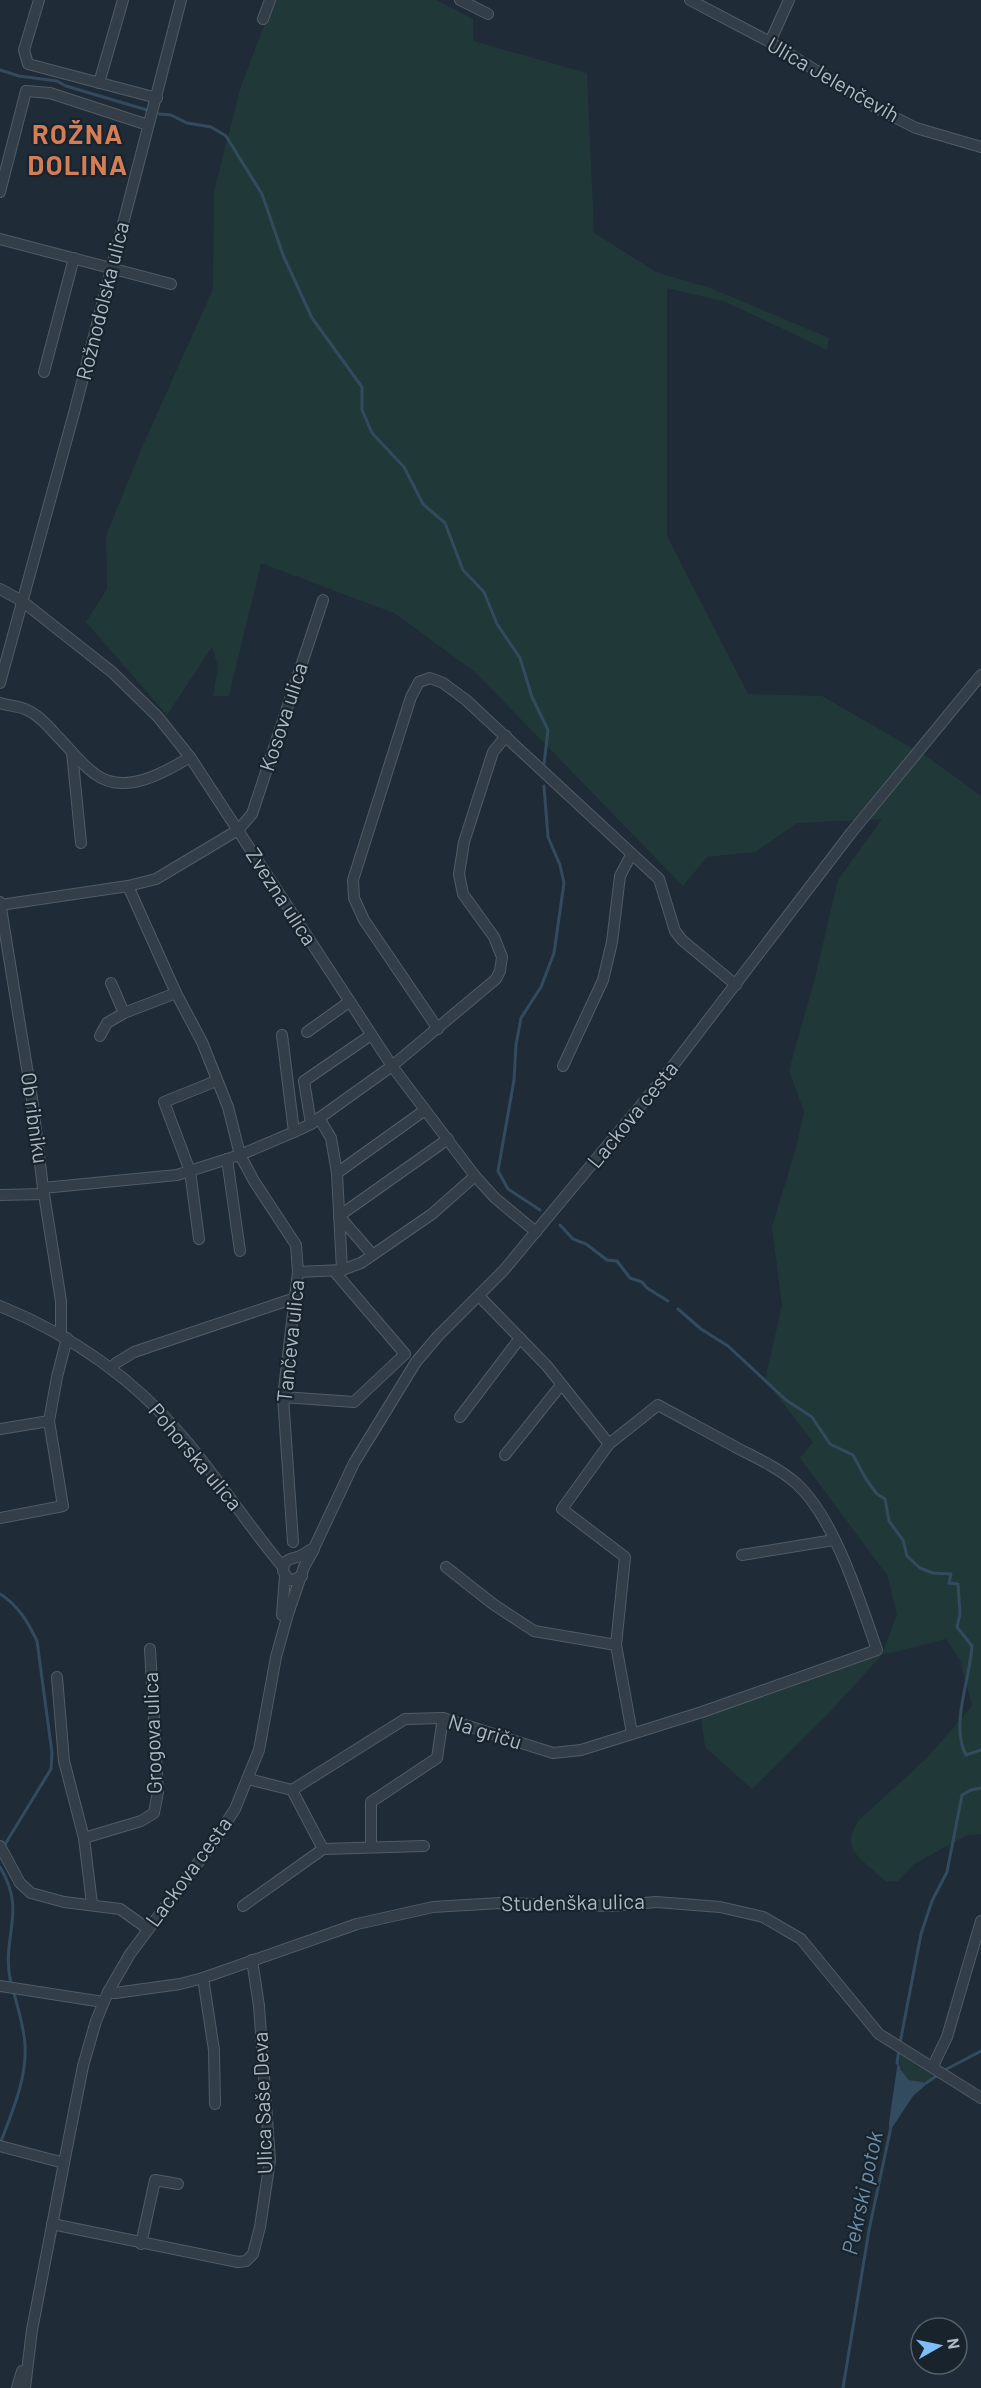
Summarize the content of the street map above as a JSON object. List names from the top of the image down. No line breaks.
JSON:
{"streets":{"street":["Ulica Jelenčevih","Rožnodolska ulica","Kosova ulica","Zvezna ulica","Lackova cesta","Ob ribniku","Tančeva ulica","Pohorska ulica","Na griču","Grogova ulica","Studenška ulica","Ulica Saše Deva"]},"crossings":[["Rožnodolska ulica","Zvezna ulica"],["Kosova ulica","Zvezna ulica"],["Zvezna ulica","Lackova cesta"],["Lackova cesta","Studenška ulica"],["Lackova cesta","Ulica Saše Deva"],["Ob ribniku","Pohorska ulica"],["Studenška ulica","Ulica Saše Deva"]],"districts":["ROŽNA DOLINA"],"water":["Pekrski potok"],"north":"right"}
